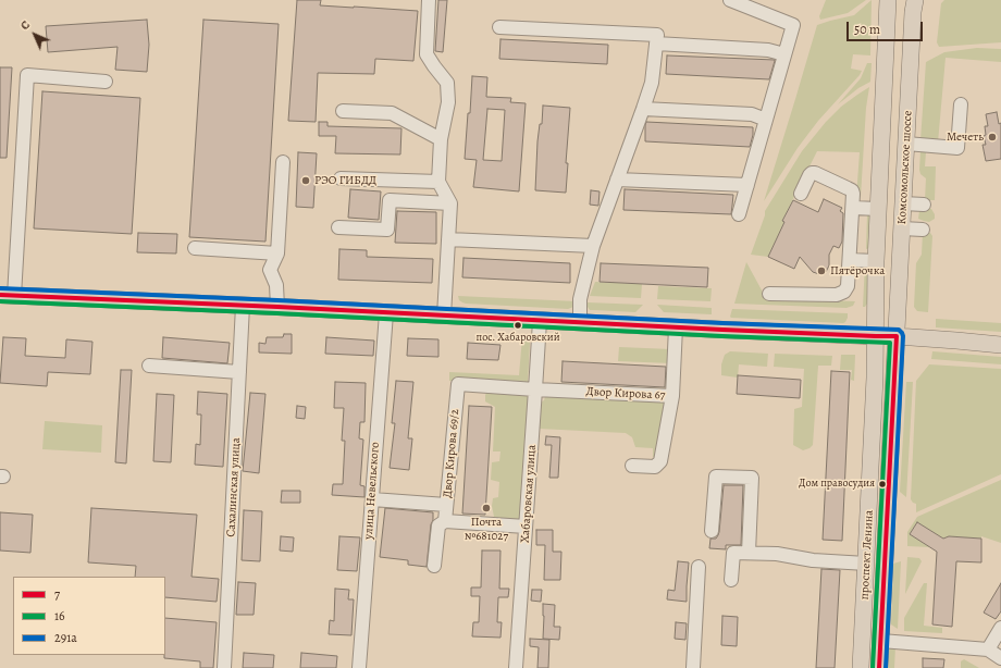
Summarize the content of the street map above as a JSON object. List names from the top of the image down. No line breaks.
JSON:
{"streets":{"main road":["Комсомольское шоссе","проспект Ленина"],"street":["Двор Кирова 67","Двор Кирова 69/2","Сахалинская улица","улица Невельского","Хабаровская улица"]},"crossings":[["Комсомольское шоссе","проспект Ленина"],["Двор Кирова 67","Двор Кирова 69/2"],["Двор Кирова 67","Хабаровская улица"],["Двор Кирова 69/2","Хабаровская улица"]],"places":["Мечеть","РЭО ГИБДД","Пятёрочка","пос. Хабаровский","Дом правосудия","Почта №681027"],"lines":["transit line 291а","transit line 7","transit line 16"],"legend":["7","16","291а"],"scale_bar":"50 m","north":"top left"}
